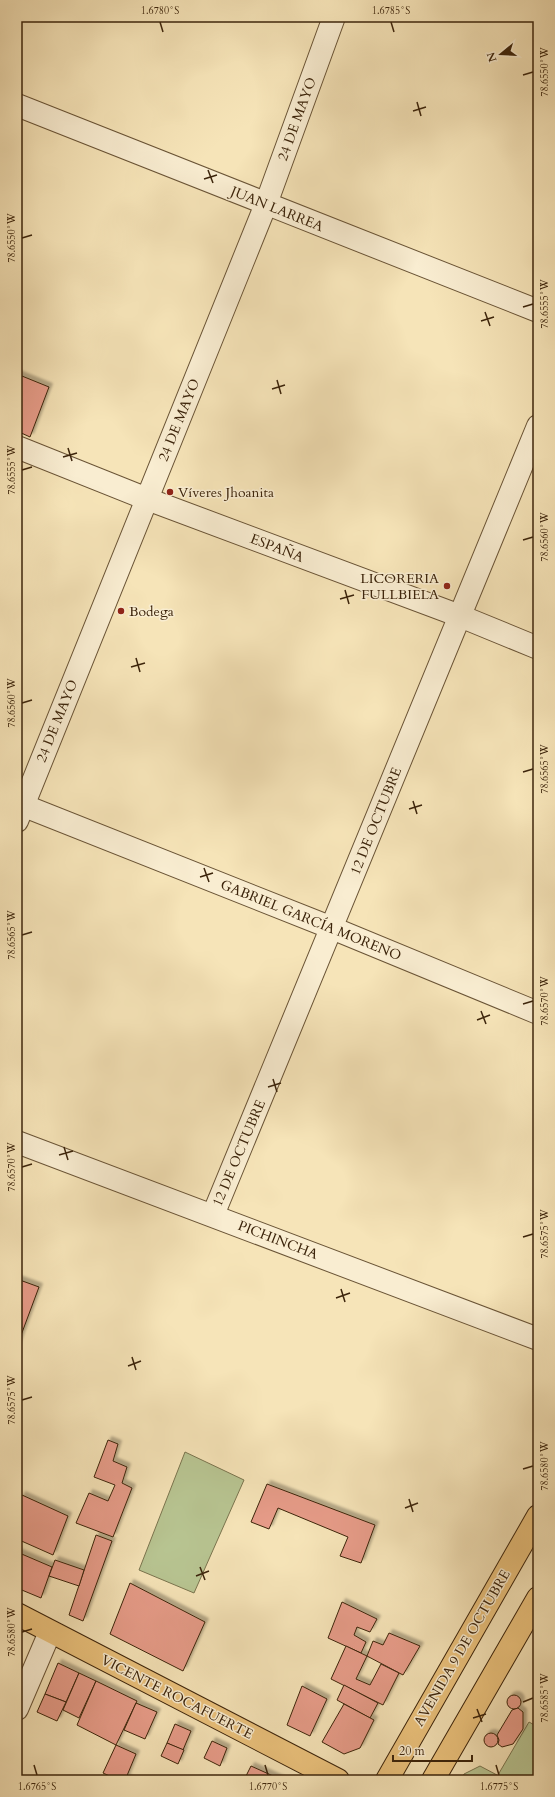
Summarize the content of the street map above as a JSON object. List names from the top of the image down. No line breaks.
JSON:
{"streets":{"main road":["AVENIDA 9 DE OCTUBRE","VICENTE ROCAFUERTE"],"street":["24 DE MAYO","JUAN LARREA","ESPAÑA","12 DE OCTUBRE","GABRIEL GARCÍA MORENO","PICHINCHA"]},"crossings":[["24 DE MAYO","JUAN LARREA"],["24 DE MAYO","ESPAÑA"],["24 DE MAYO","GABRIEL GARCÍA MORENO"],["ESPAÑA","12 DE OCTUBRE"],["12 DE OCTUBRE","GABRIEL GARCÍA MORENO"],["12 DE OCTUBRE","PICHINCHA"]],"places":["Víveres Jhoanita","LICORERIA FULLBIELA","Bodega"],"scale_bar":"20 m","north":"left","coordinates":["1.6780°S","1.6785°S","78.6550°W","78.6555°W","78.6560°W","78.6565°W","78.6570°W","78.6575°W","78.6580°W","78.6585°W","1.6765°S","1.6770°S","1.6775°S"]}
